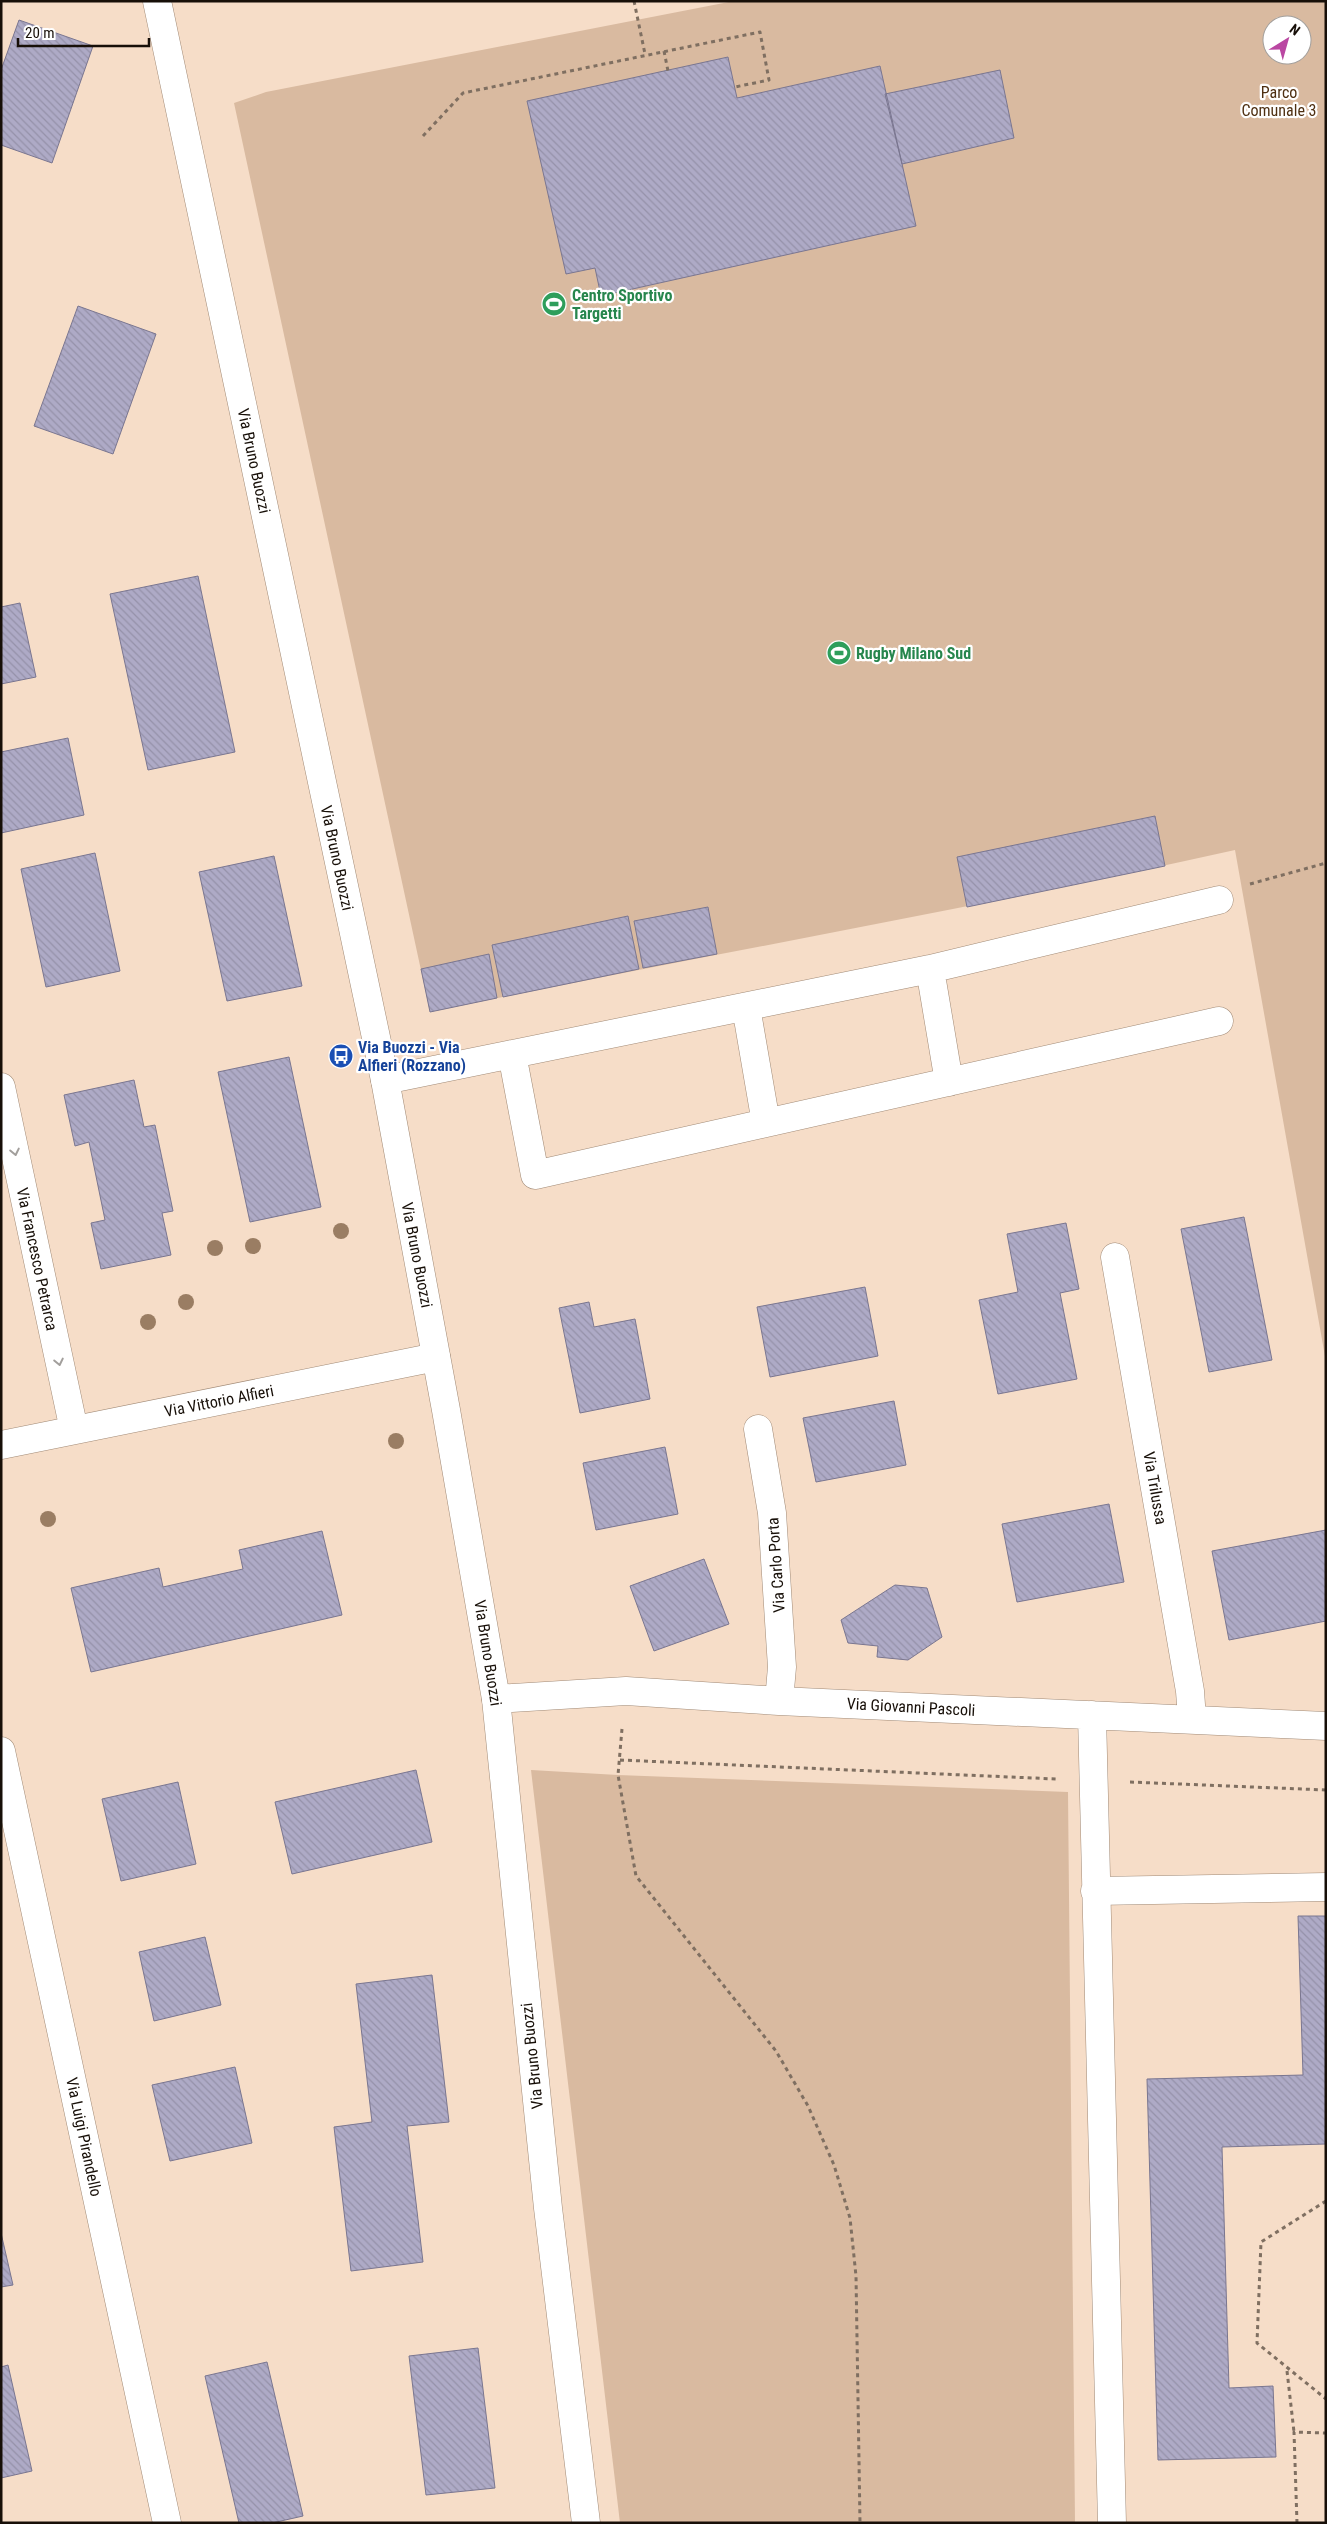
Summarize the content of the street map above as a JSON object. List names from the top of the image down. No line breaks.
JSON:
{"streets":{"street":["Via Bruno Buozzi","Via Francesco Petrarca","Via Vittorio Alfieri","Via Trilussa","Via Carlo Porta","Via Giovanni Pascoli","Via Luigi Pirandello"]},"crossings":[["Via Bruno Buozzi","Via Vittorio Alfieri"],["Via Bruno Buozzi","Via Giovanni Pascoli"],["Via Francesco Petrarca","Via Vittorio Alfieri"],["Via Trilussa","Via Giovanni Pascoli"],["Via Carlo Porta","Via Giovanni Pascoli"]],"one_way":["Via Francesco Petrarca"],"parks":["Parco Comunale 3"],"places":{"sports":["Centro Sportivo Targetti","Rugby Milano Sud"],"bus stop":["Via Buozzi - Via Alfieri (Rozzano)"]},"scale_bar":"20 m","north":"top right"}
